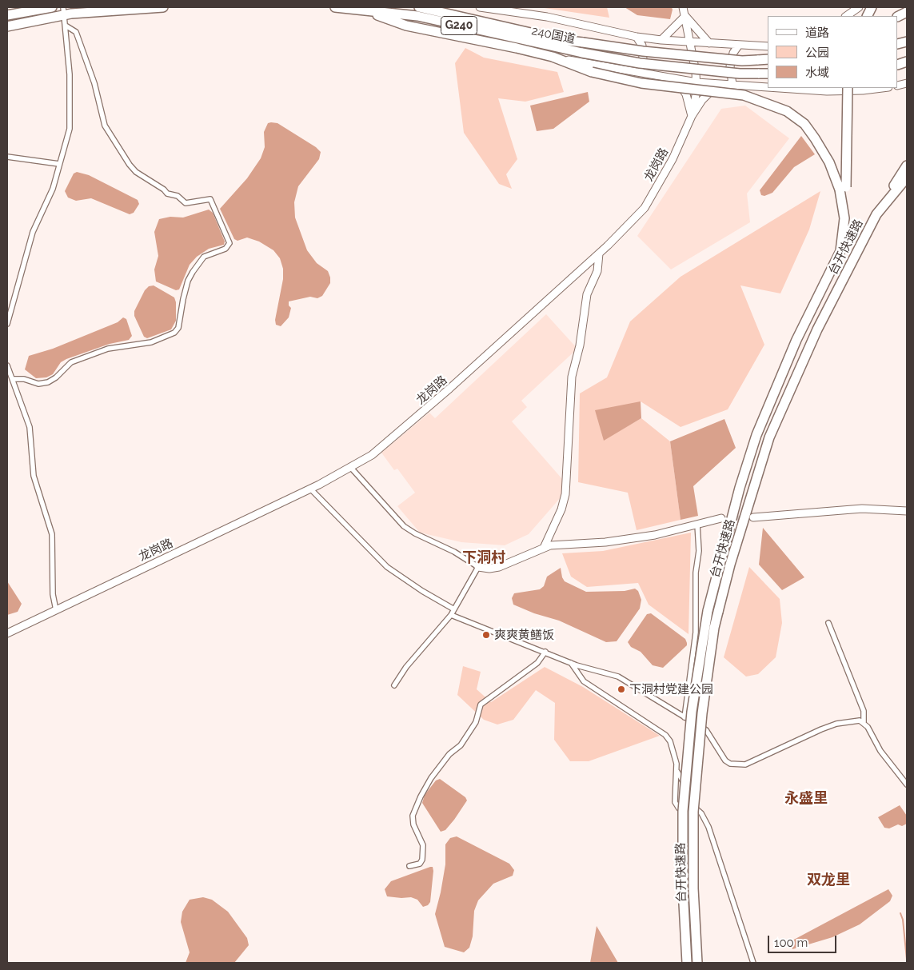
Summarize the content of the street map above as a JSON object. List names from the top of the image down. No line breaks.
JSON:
{"streets":{"highway":["G240","240国道","台开快速路"],"main road":["龙岗路"]},"districts":["下洞村","永盛里","双龙里"],"places":["爽爽黄鳝饭","下洞村党建公园"],"legend":["道路","公园","水域"],"scale_bar":"100 m"}
